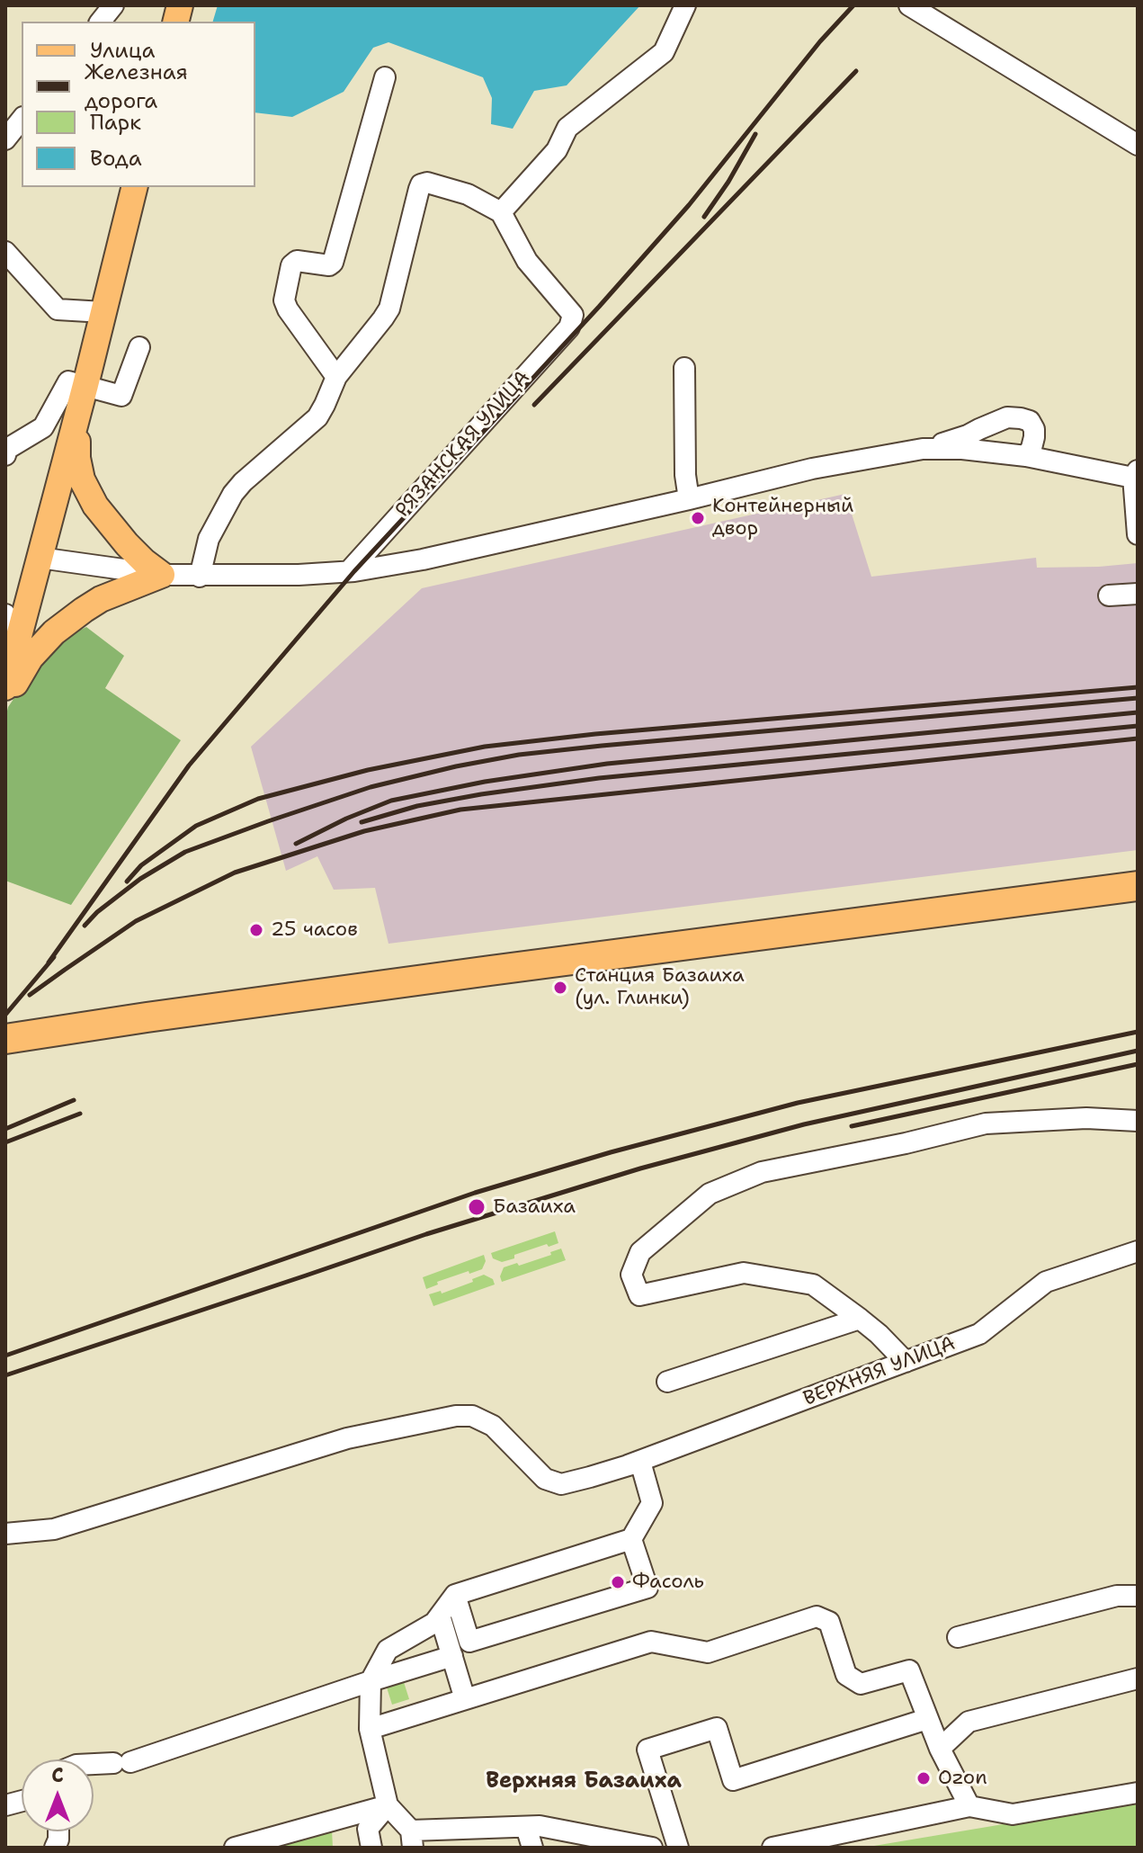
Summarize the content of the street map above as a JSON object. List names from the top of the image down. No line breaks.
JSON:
{"streets":{"street":["РЯЗАНСКАЯ УЛИЦА","ВЕРХНЯЯ УЛИЦА"]},"districts":["Верхняя Базаиха"],"places":["Контейнерный двор","25 часов","Станция Базаиха (ул. Глинки)","Базаиха","Фасоль","Ozon"],"legend":["Улица","Железная дорога","Парк","Вода"],"north":"top"}
